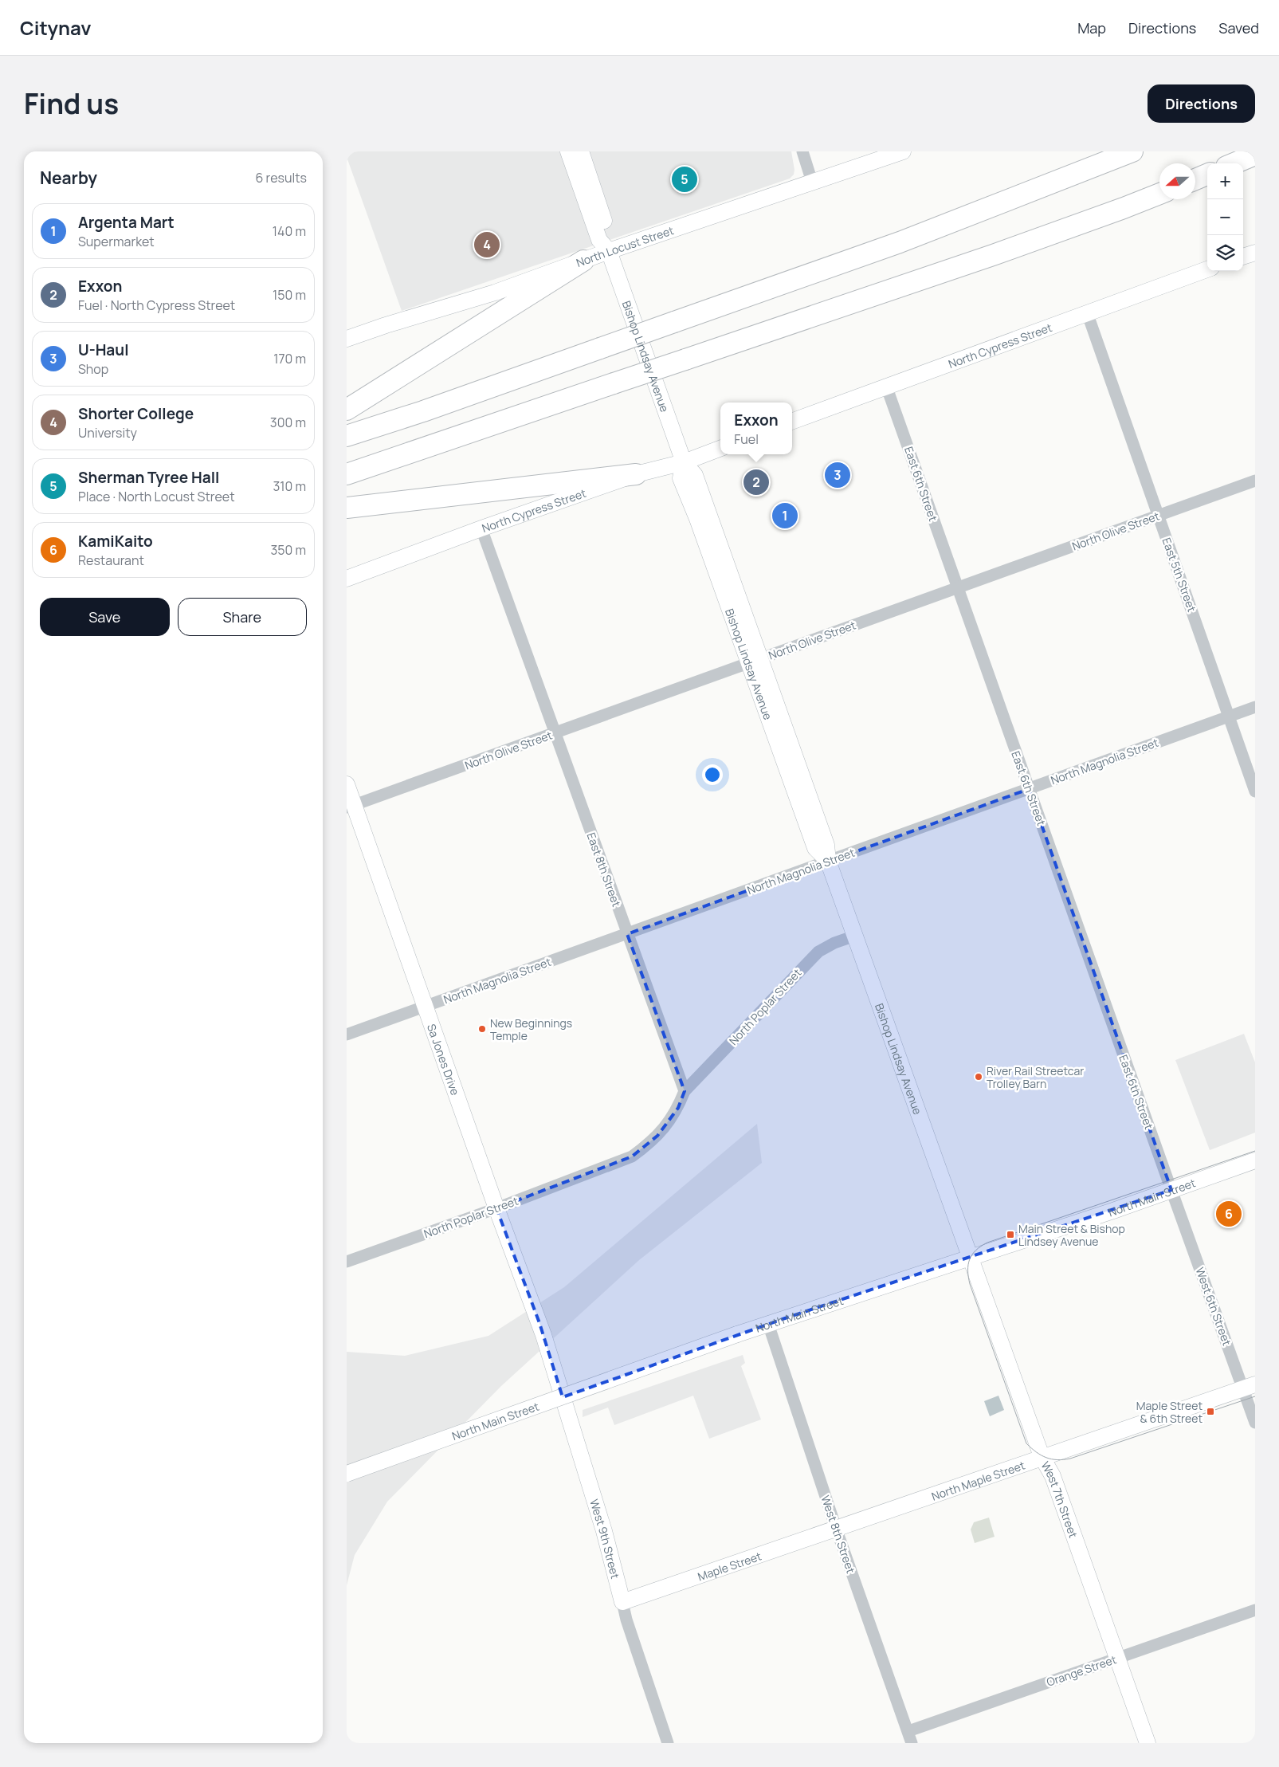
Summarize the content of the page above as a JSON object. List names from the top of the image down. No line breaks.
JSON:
{"streets":{"main road":["North Locust Street","North Cypress Street","Bishop Lindsay Avenue","Sa Jones Drive","North Main Street","North Maple Street","West 7th Street","West 9th Street","Maple Street"],"street":["East 6th Street","North Olive Street","East 5th Street","North Magnolia Street","East 8th Street","North Poplar Street","West 6th Street","West 8th Street","Orange Street"]},"crossings":[["North Locust Street","Bishop Lindsay Avenue"],["North Cypress Street","Bishop Lindsay Avenue"],["North Cypress Street","East 6th Street"],["North Cypress Street","East 5th Street"],["North Cypress Street","East 8th Street"],["Bishop Lindsay Avenue","North Olive Street"],["Bishop Lindsay Avenue","North Magnolia Street"],["Bishop Lindsay Avenue","North Poplar Street"],["Bishop Lindsay Avenue","North Main Street"],["Bishop Lindsay Avenue","West 7th Street"],["East 6th Street","North Olive Street"],["East 6th Street","North Magnolia Street"],["East 6th Street","North Main Street"],["East 6th Street","West 6th Street"],["North Olive Street","East 5th Street"],["North Olive Street","East 8th Street"],["North Olive Street","Sa Jones Drive"],["East 5th Street","North Magnolia Street"],["North Magnolia Street","East 8th Street"],["North Magnolia Street","Sa Jones Drive"],["East 8th Street","North Poplar Street"],["North Poplar Street","Sa Jones Drive"],["Sa Jones Drive","West 9th Street"],["North Main Street","West 6th Street"],["North Main Street","West 7th Street"],["North Main Street","West 8th Street"],["West 6th Street","North Maple Street"],["North Maple Street","West 7th Street"],["North Maple Street","West 8th Street"],["North Maple Street","Maple Street"],["West 7th Street","Orange Street"],["West 8th Street","Maple Street"],["West 8th Street","Orange Street"],["West 9th Street","Maple Street"]],"places":{"other":["New Beginnings Temple","River Rail Streetcar Trolley Barn"],"transit":["Main Street & Bishop Lindsey Avenue","Maple Street & 6th Street"]},"north":"left","page":{"header":"Citynav","nav":["Map","Directions","Saved"],"title":"Find us","buttons":["Directions",["Save","Share"]],"heading":["Nearby","6 results"],"map_buttons":["+","−"],"pins":["5","4","3","2","1","6"],"list":[{"mark":"1","name":"Argenta Mart","note":"Supermarket","value":"140 m"},{"mark":"2","name":"Exxon","note":"Fuel · North Cypress Street","value":"150 m"},{"mark":"3","name":"U-Haul","note":"Shop","value":"170 m"},{"mark":"4","name":"Shorter College","note":"University","value":"300 m"},{"mark":"5","name":"Sherman Tyree Hall","note":"Place · North Locust Street","value":"310 m"},{"mark":"6","name":"KamiKaito","note":"Restaurant","value":"350 m"}],"popup":["Exxon","Fuel"]}}
